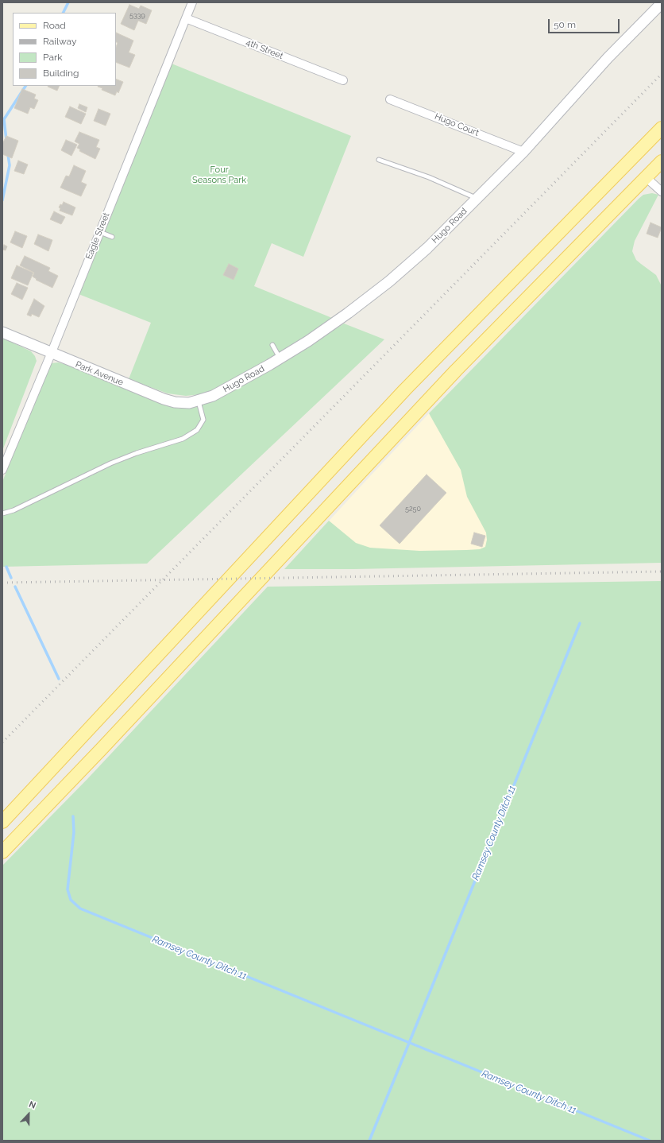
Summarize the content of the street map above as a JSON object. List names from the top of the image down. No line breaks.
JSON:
{"streets":{"street":["4th Street","Hugo Court","Hugo Road","Eagle Street","Park Avenue"]},"crossings":[["4th Street","Eagle Street"],["Hugo Court","Hugo Road"],["Hugo Road","Park Avenue"],["Eagle Street","Park Avenue"]],"water":["Ramsey County Ditch 11"],"parks":["Four Seasons Park"],"house_numbers":["5339","5250"],"legend":["Road","Railway","Park","Building"],"scale_bar":"50 m","north":"top"}
